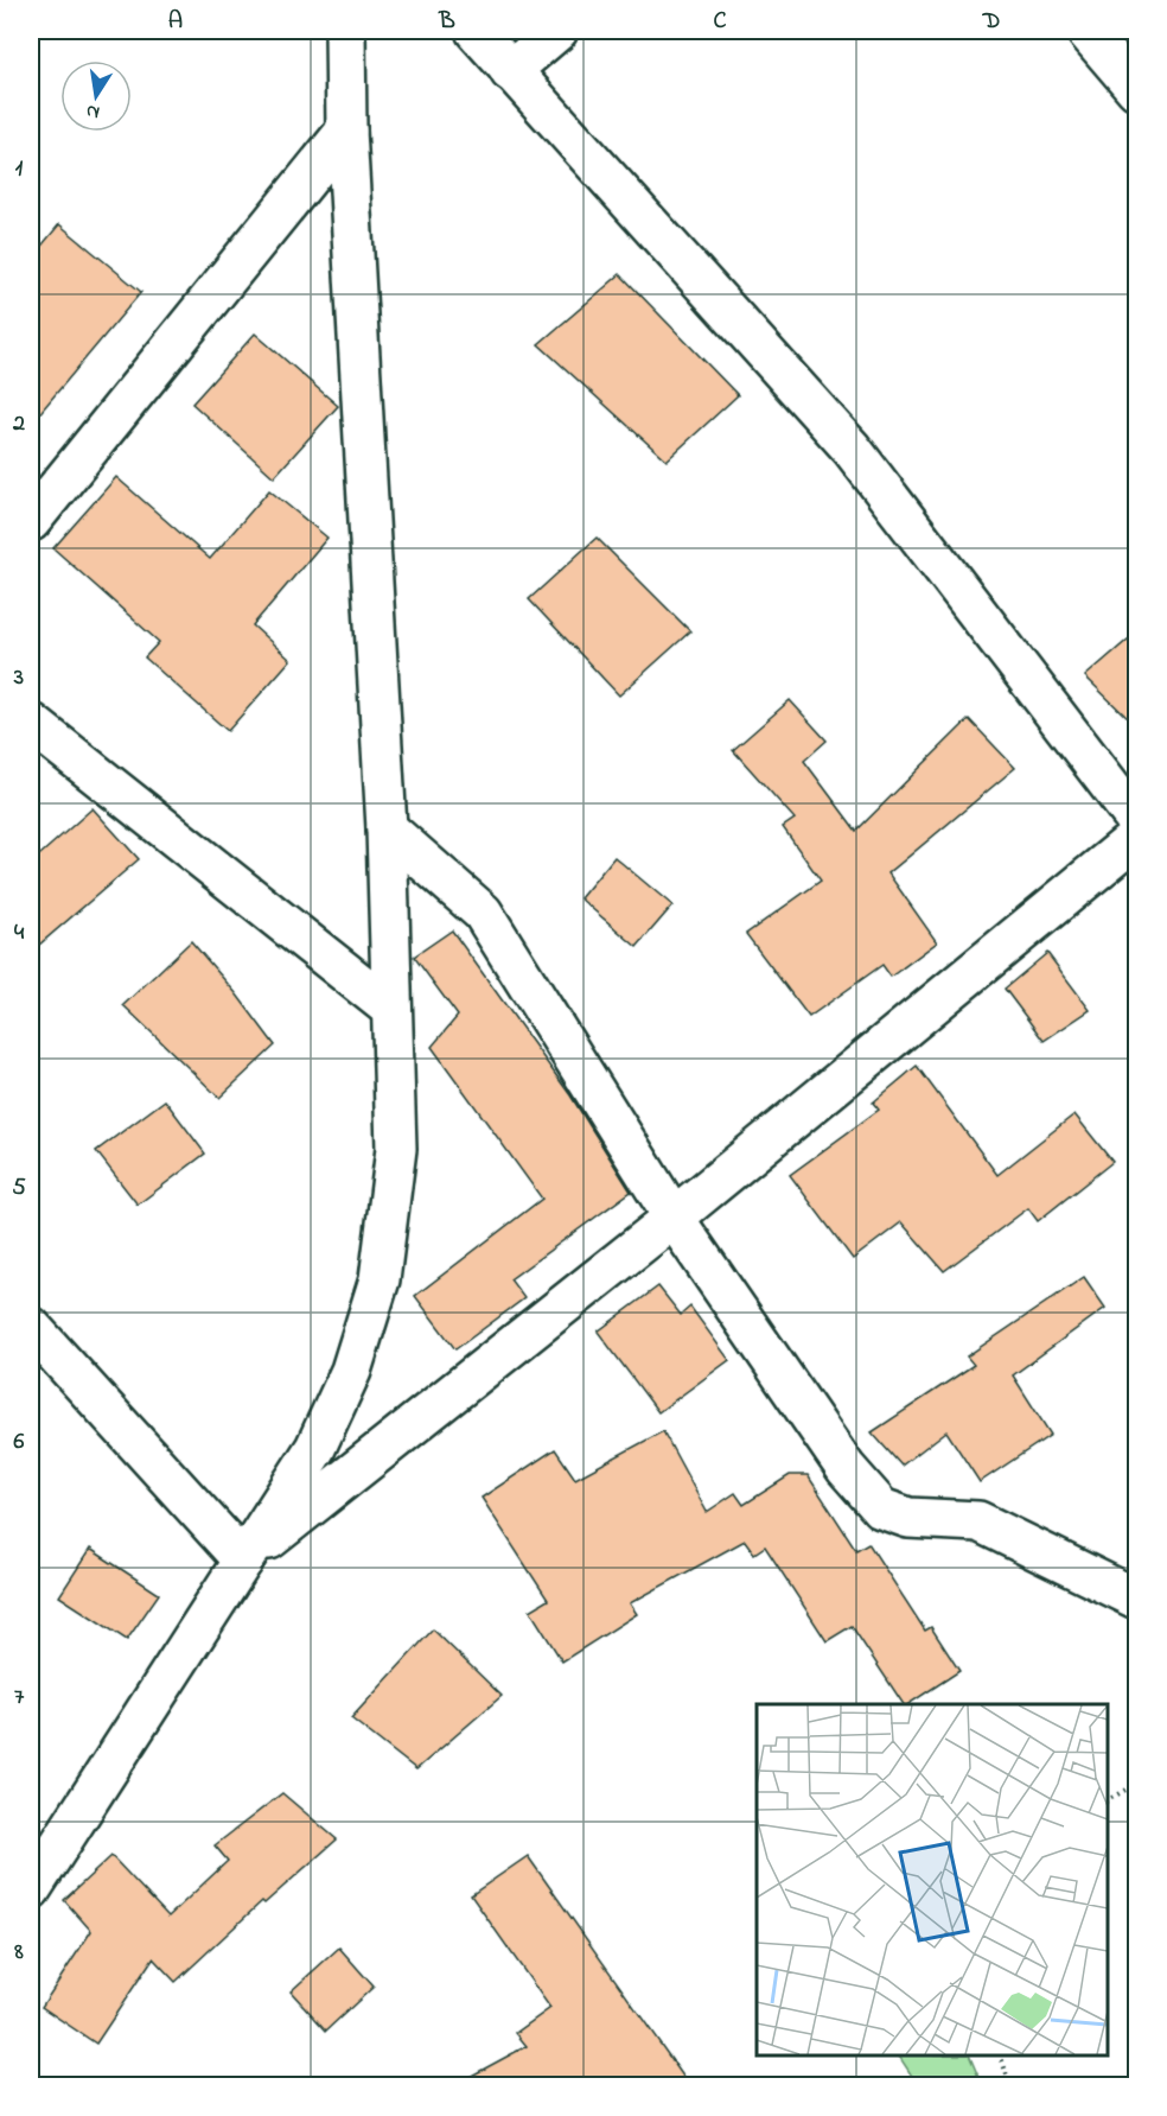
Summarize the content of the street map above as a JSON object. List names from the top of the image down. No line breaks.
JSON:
{"north":"bottom","grid":{"columns":["A","B","C","D"],"rows":["1","2","3","4","5","6","7","8"]}}
